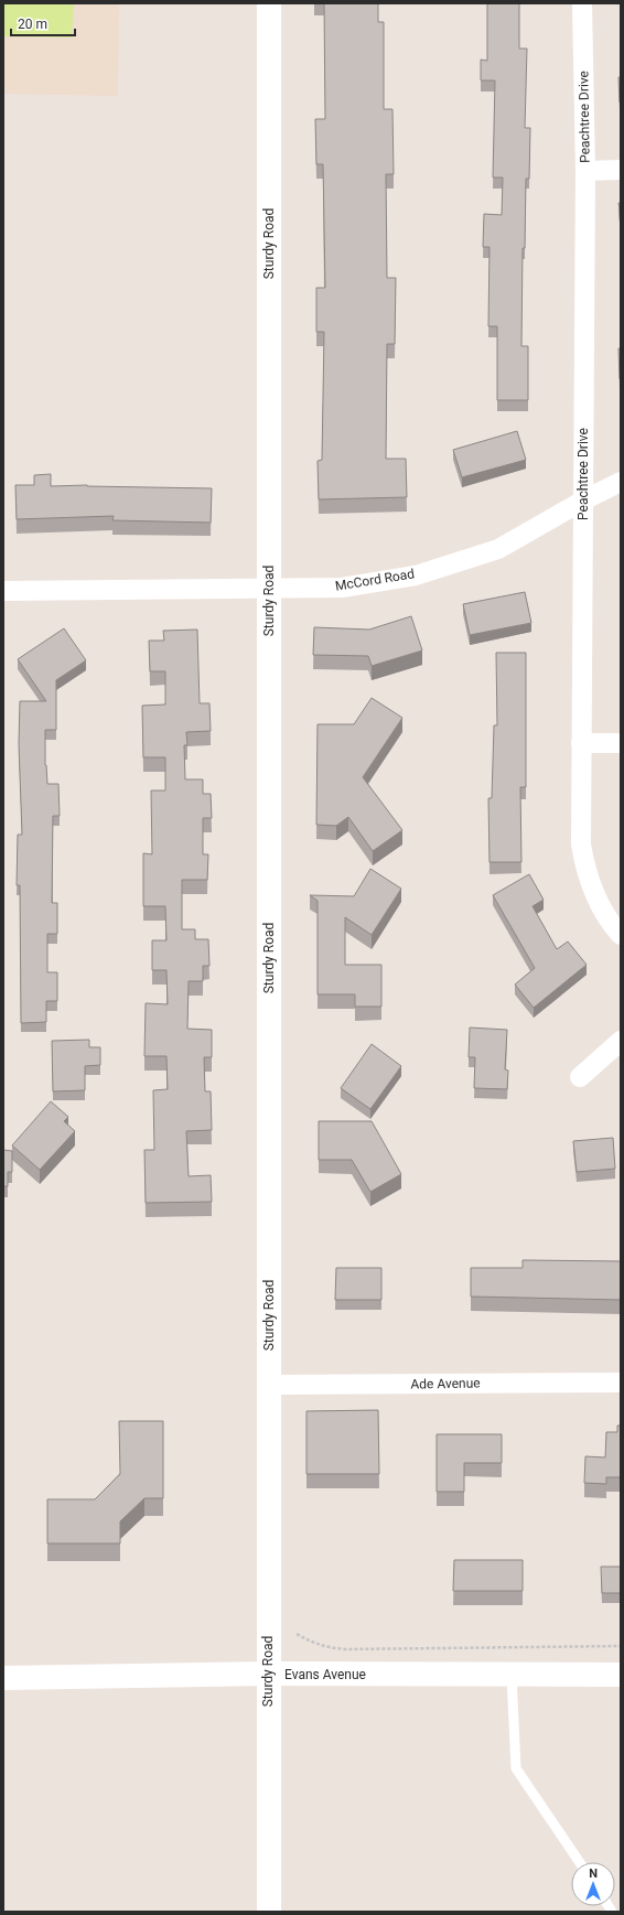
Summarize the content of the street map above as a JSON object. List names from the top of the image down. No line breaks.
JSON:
{"streets":{"street":["Peachtree Drive","Sturdy Road","McCord Road","Ade Avenue","Evans Avenue"]},"crossings":[["Peachtree Drive","McCord Road"],["Sturdy Road","McCord Road"],["Sturdy Road","Ade Avenue"],["Sturdy Road","Evans Avenue"]],"scale_bar":"20 m","north":"top"}
